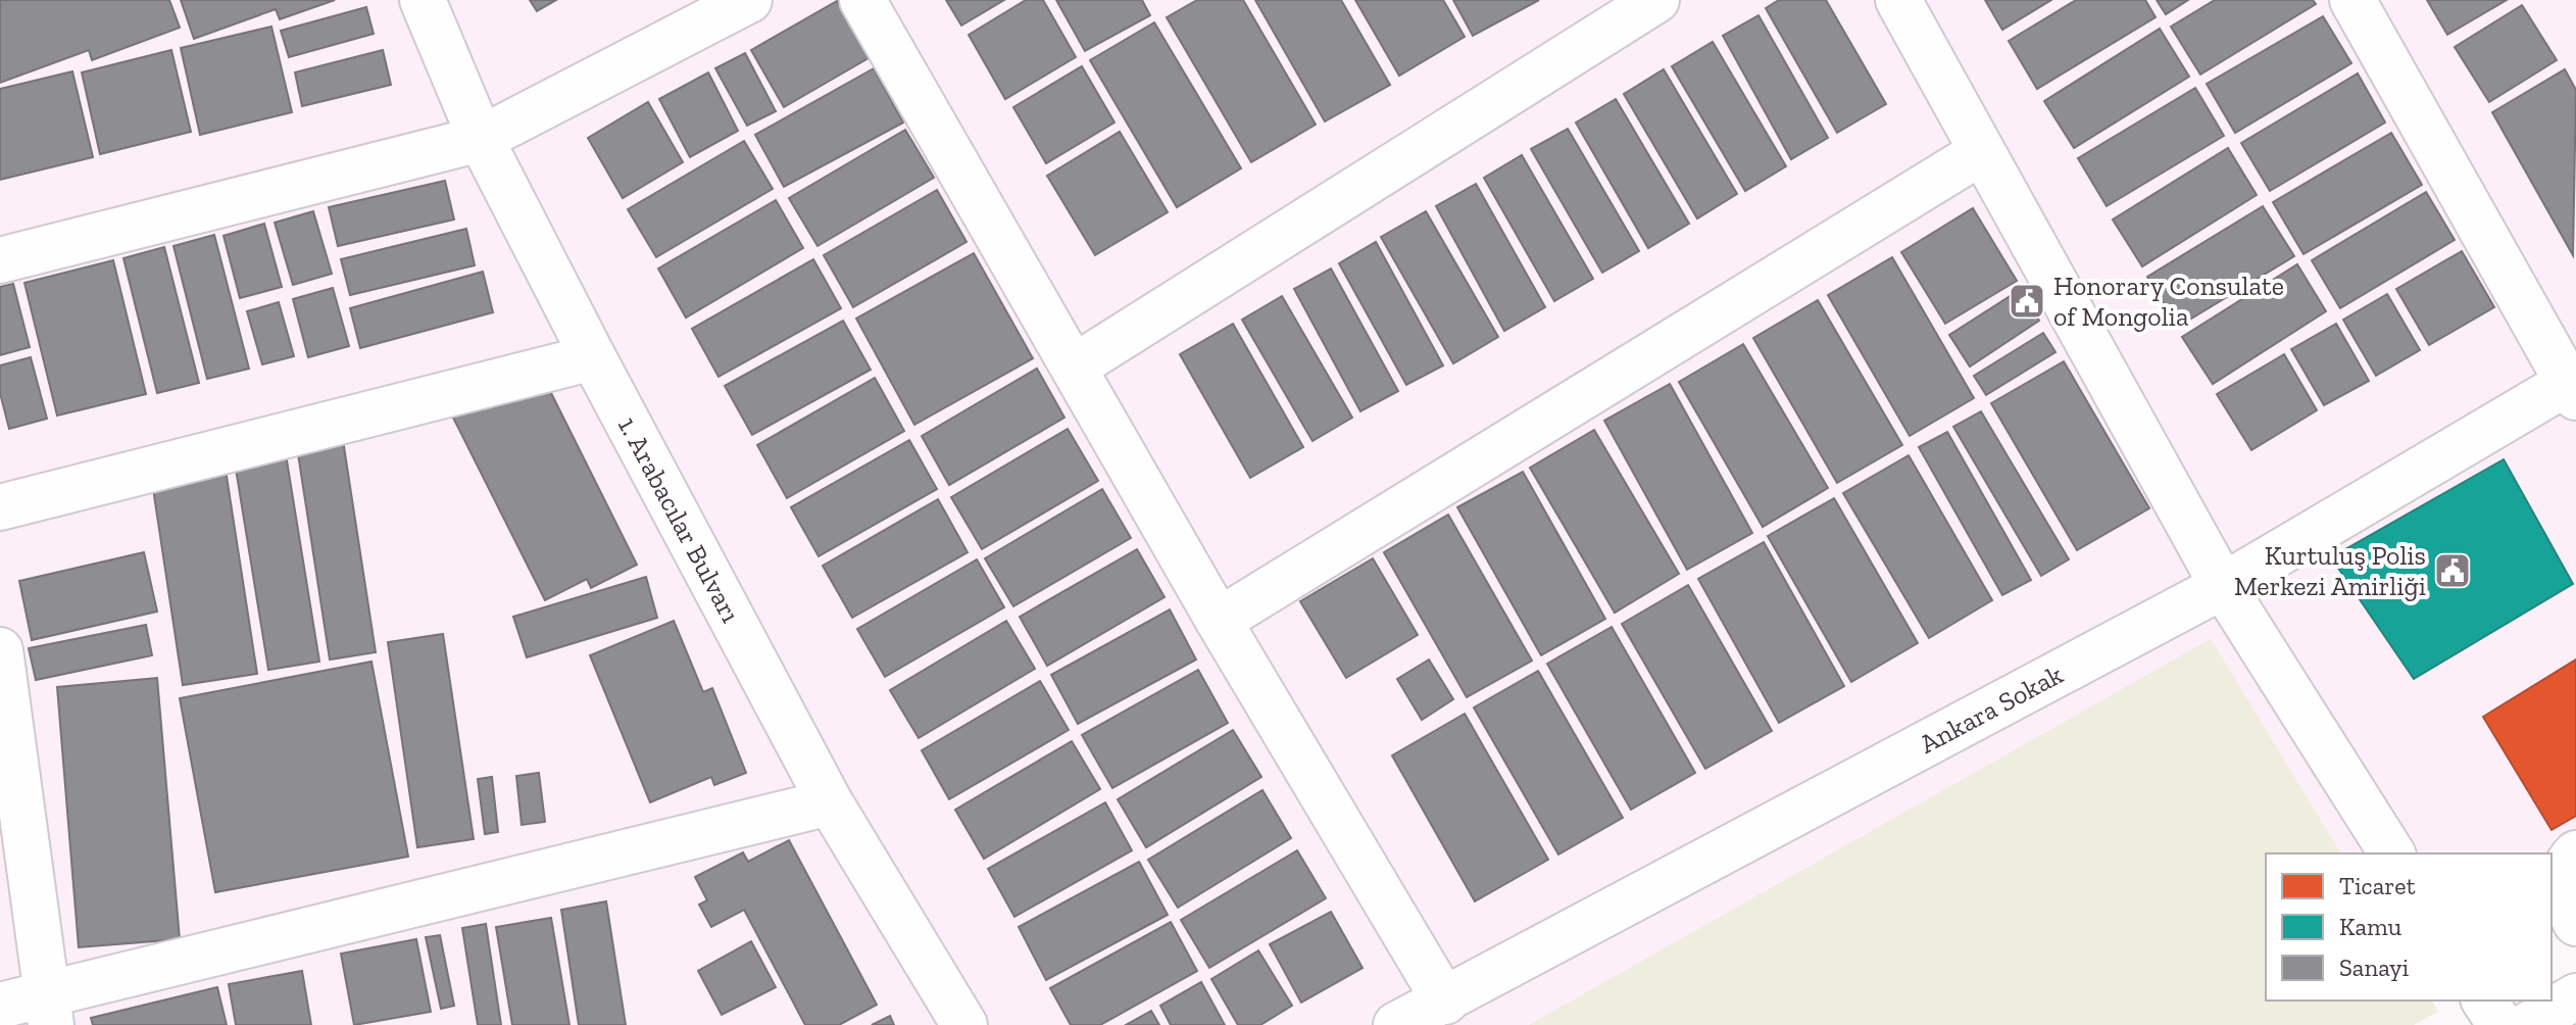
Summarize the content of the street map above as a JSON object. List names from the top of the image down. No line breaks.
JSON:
{"streets":{"street":["1. Arabacılar Bulvarı","Ankara Sokak"]},"places":{"public building":["Honorary Consulate of Mongolia","Kurtuluş Polis Merkezi Amirliği"]},"legend":["Ticaret","Kamu","Sanayi"]}
